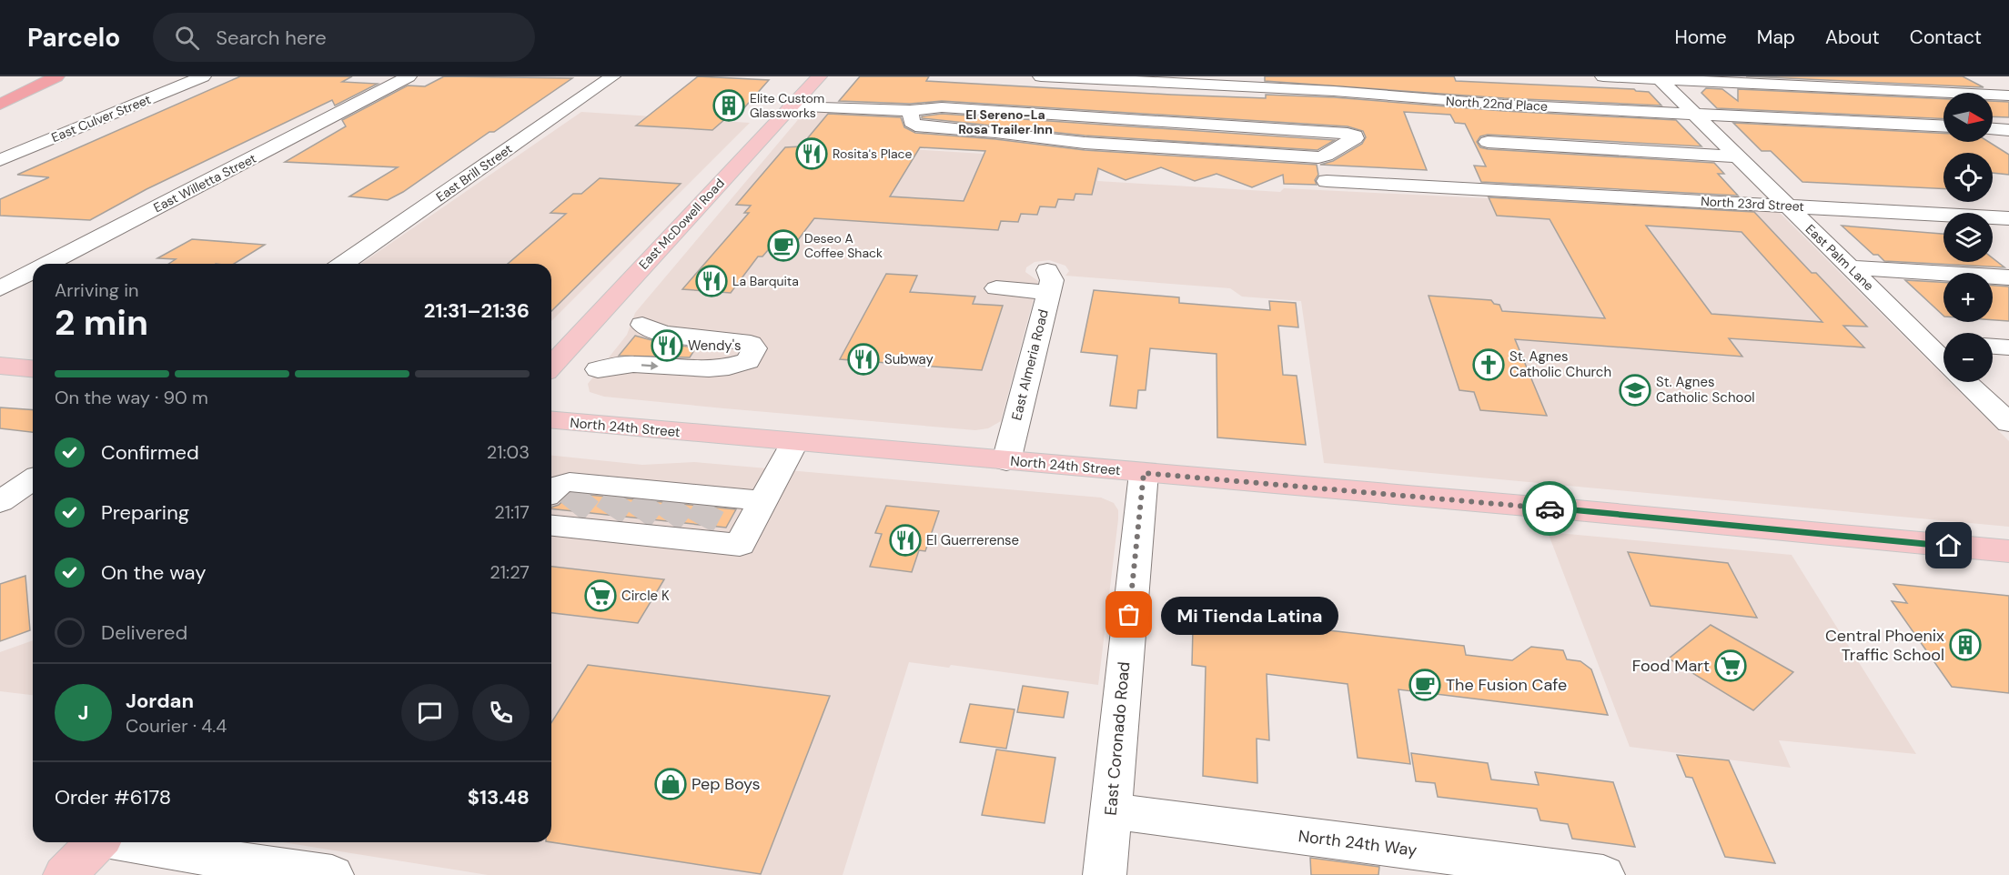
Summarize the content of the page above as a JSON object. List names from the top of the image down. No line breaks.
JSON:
{"streets":{"main road":["East McDowell Road","North 24th Street"],"street":["North 22nd Place","East Culver Street","East Brill Street","East Willetta Street","North 23rd Street","East Palm Lane","East Almeria Road","East Coronado Road","North 24th Way"]},"crossings":[["North 22nd Place","East Palm Lane"],["North 23rd Street","East Palm Lane"],["East Almeria Road","North 24th Street"],["North 24th Street","East Coronado Road"],["East Coronado Road","North 24th Way"]],"districts":["El Sereno-La Rosa Trailer Inn"],"places":{"building":["Elite Custom Glassworks","Central Phoenix Traffic School"],"restaurant":["Rosita's Place","La Barquita","Wendy's","Subway","El Guerrerense"],"cafe":["Deseo A Coffee Shack","The Fusion Cafe"],"church":["St. Agnes Catholic Church"],"school or university":["St. Agnes Catholic School"],"supermarket":["Circle K","Food Mart"],"other":["Mi Tienda Latina"],"shop":["Pep Boys"]},"north":"right","page":{"header":"Parcelo","search":"Search here","nav":["Home","Map","About","Contact"],"map_buttons":["+","−"],"heading":["2 min","Arriving in","21:31–21:36"],"panel":["Jordan","Courier · 4.4","Order #6178","$13.48"],"bar":"On the way · 90 m","list":[["Confirmed","21:03"],["Preparing","21:17"],["On the way","21:27"],"Delivered"],"bubble":"Mi Tienda Latina","round":"J"}}
